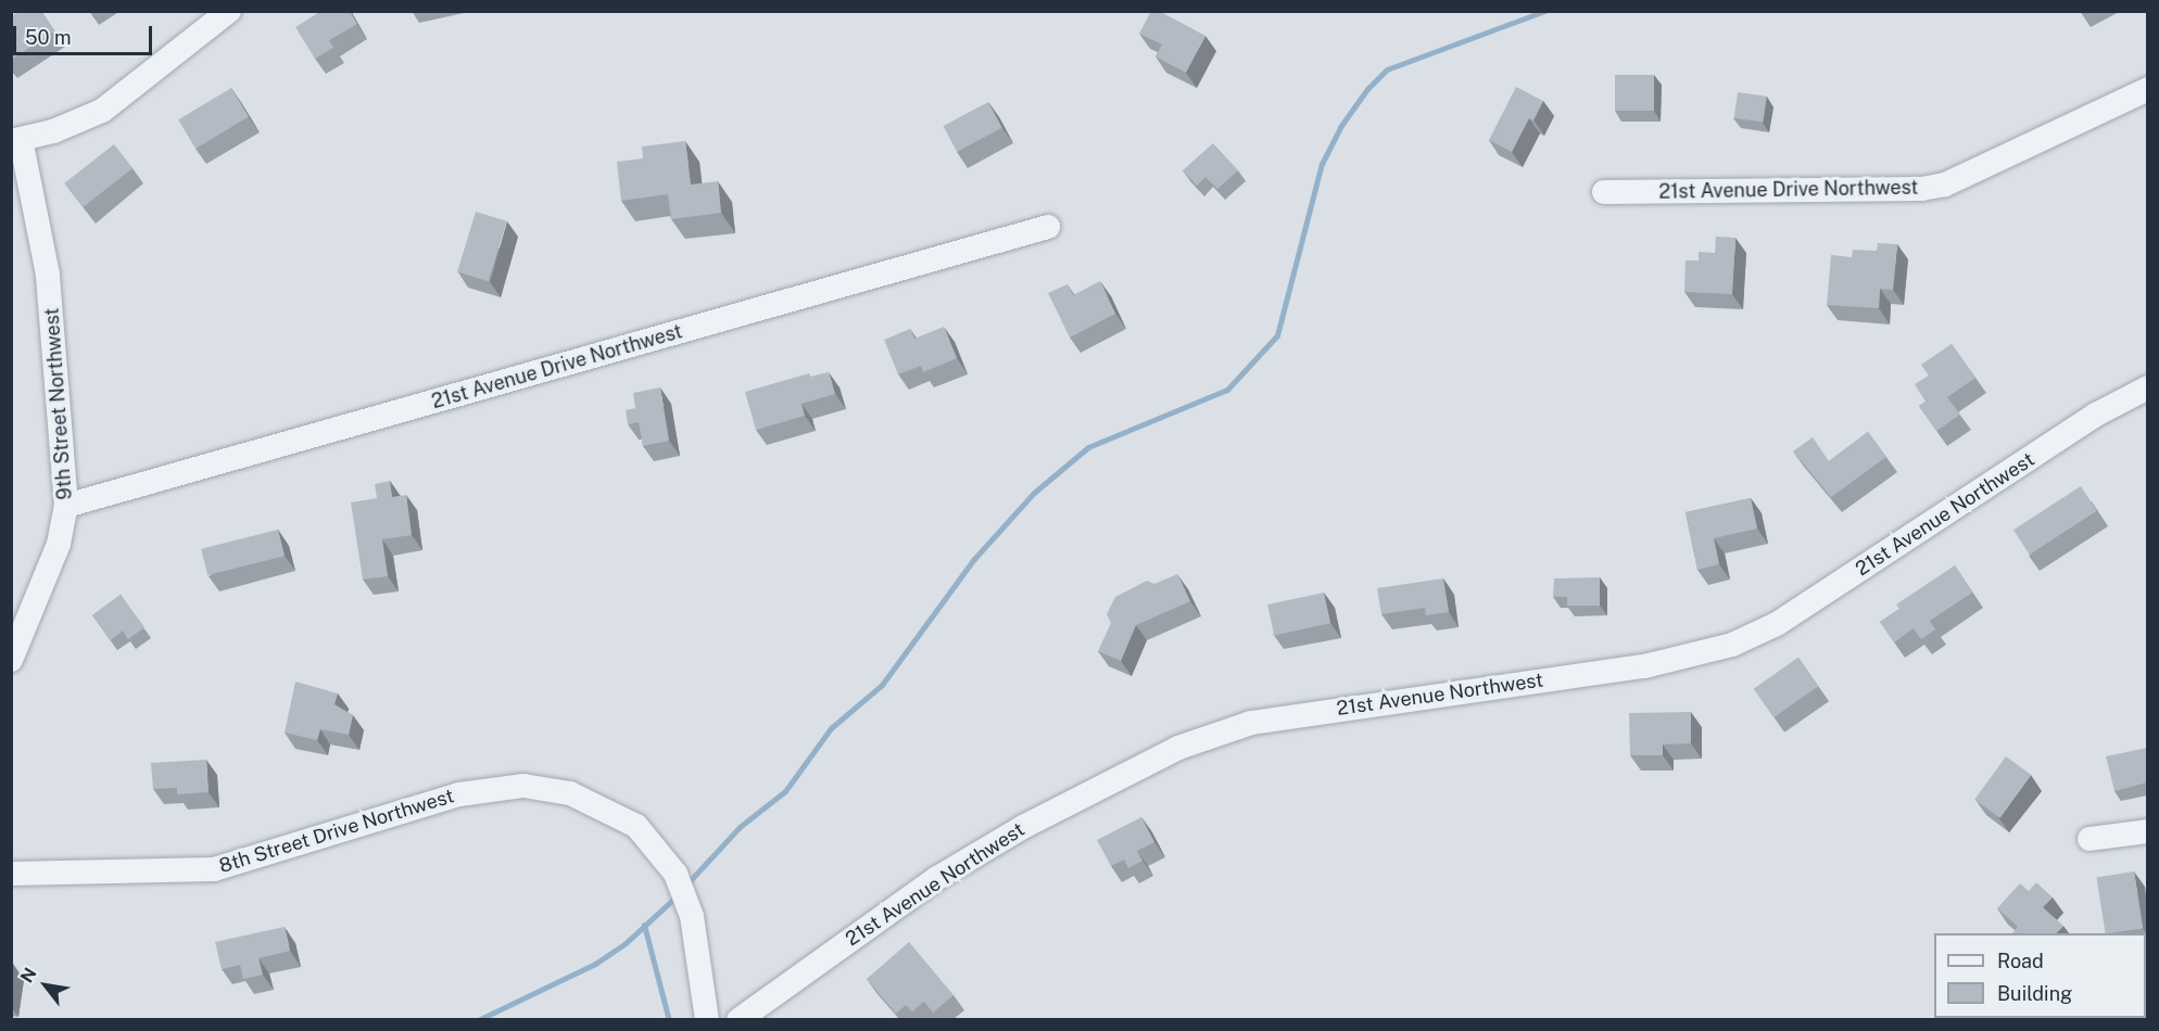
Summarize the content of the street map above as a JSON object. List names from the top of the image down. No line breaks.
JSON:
{"streets":{"street":["21st Avenue Drive Northwest","9th Street Northwest","21st Avenue Northwest","8th Street Drive Northwest"]},"crossings":[["21st Avenue Drive Northwest","9th Street Northwest"]],"legend":["Road","Building"],"scale_bar":"50 m","north":"top left"}
